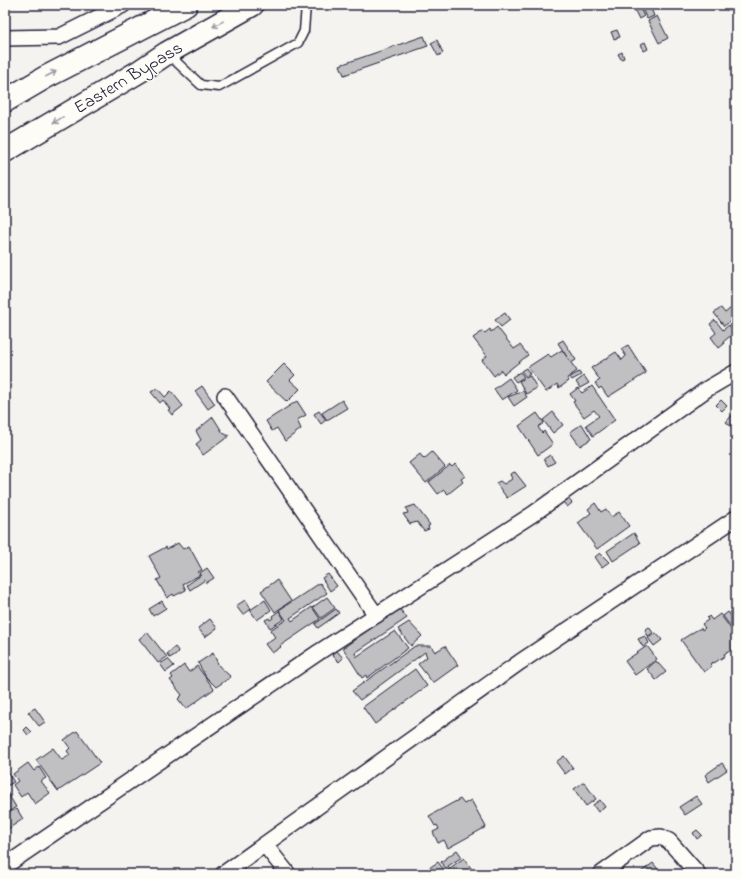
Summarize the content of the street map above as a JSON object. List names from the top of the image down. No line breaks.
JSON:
{"streets":{"main road":["Eastern Bypass"]}}
